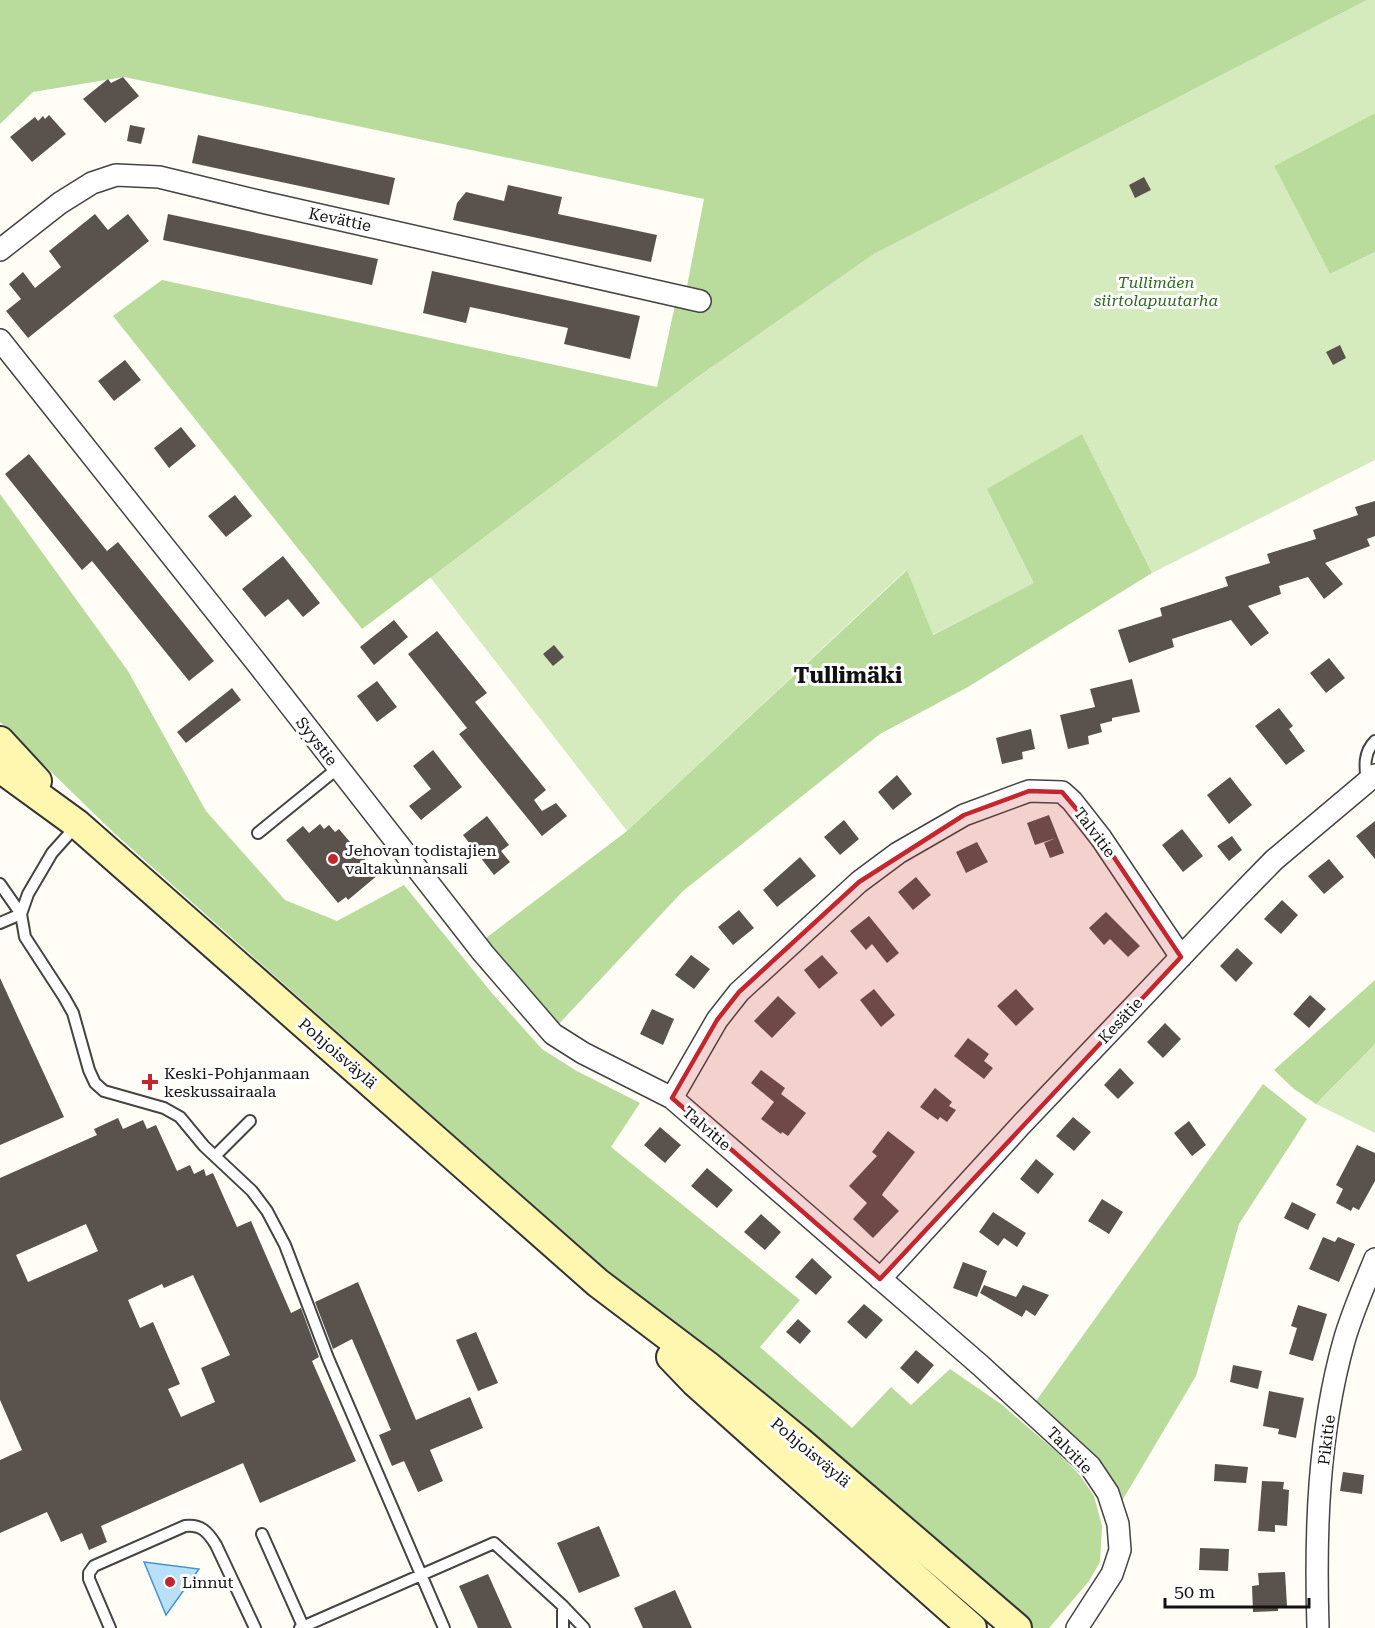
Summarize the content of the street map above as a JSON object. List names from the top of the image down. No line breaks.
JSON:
{"streets":{"main road":["Pohjoisväylä"],"street":["Kevättie","Syystie","Talvitie","Kesätie","Pikitie"]},"crossings":[["Syystie","Talvitie"],["Talvitie","Kesätie"]],"districts":["Tullimäki"],"parks":["Tullimäen siirtolapuutarha"],"places":{"other":["Jehovan todistajien valtakunnansali","Linnut"],"health":["Keski-Pohjanmaan keskussairaala"]},"scale_bar":"50 m"}
